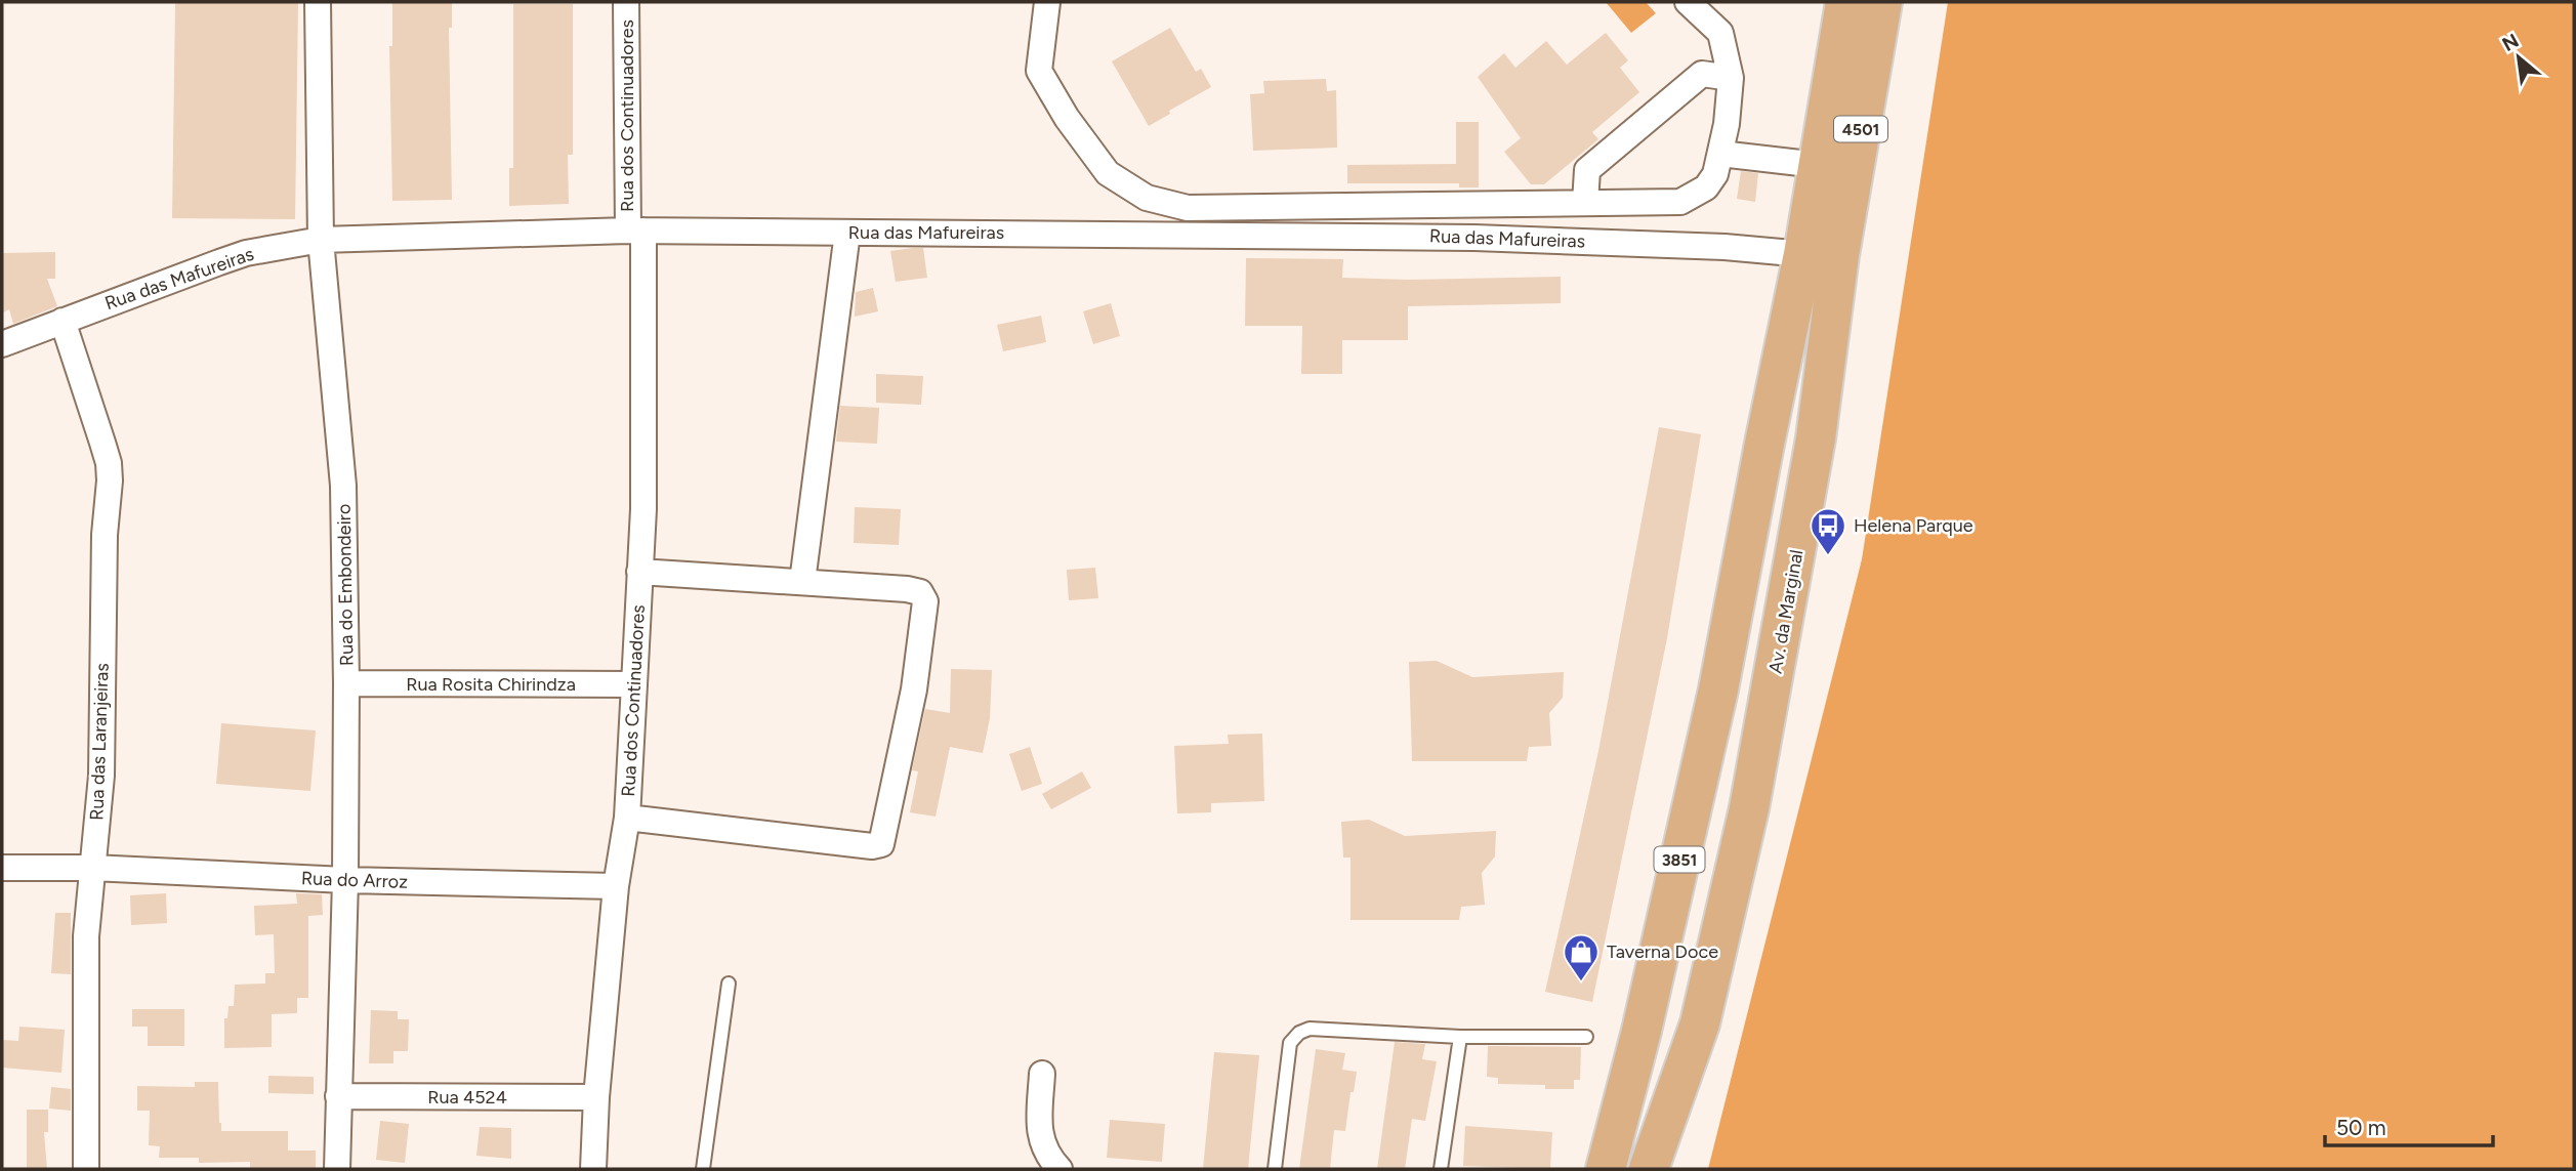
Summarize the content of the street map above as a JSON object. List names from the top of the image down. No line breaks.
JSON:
{"streets":{"main road":["4501","Av. da Marginal","3851"],"street":["Rua dos Continuadores","Rua das Mafureiras","Rua do Embondeiro","Rua Rosita Chirindza","Rua das Laranjeiras","Rua do Arroz","Rua 4524"]},"crossings":[["Rua dos Continuadores","Rua das Mafureiras"],["Rua dos Continuadores","Rua Rosita Chirindza"],["Rua dos Continuadores","Rua do Arroz"],["Rua dos Continuadores","Rua 4524"],["Rua das Mafureiras","Rua do Embondeiro"],["Rua das Mafureiras","Av. da Marginal"],["Rua das Mafureiras","Rua das Laranjeiras"],["Rua do Embondeiro","Rua Rosita Chirindza"],["Rua do Embondeiro","Rua do Arroz"],["Rua do Embondeiro","Rua 4524"],["Rua das Laranjeiras","Rua do Arroz"]],"places":{"bus stop":["Helena Parque"],"shop":["Taverna Doce"]},"scale_bar":"50 m","north":"top left"}
